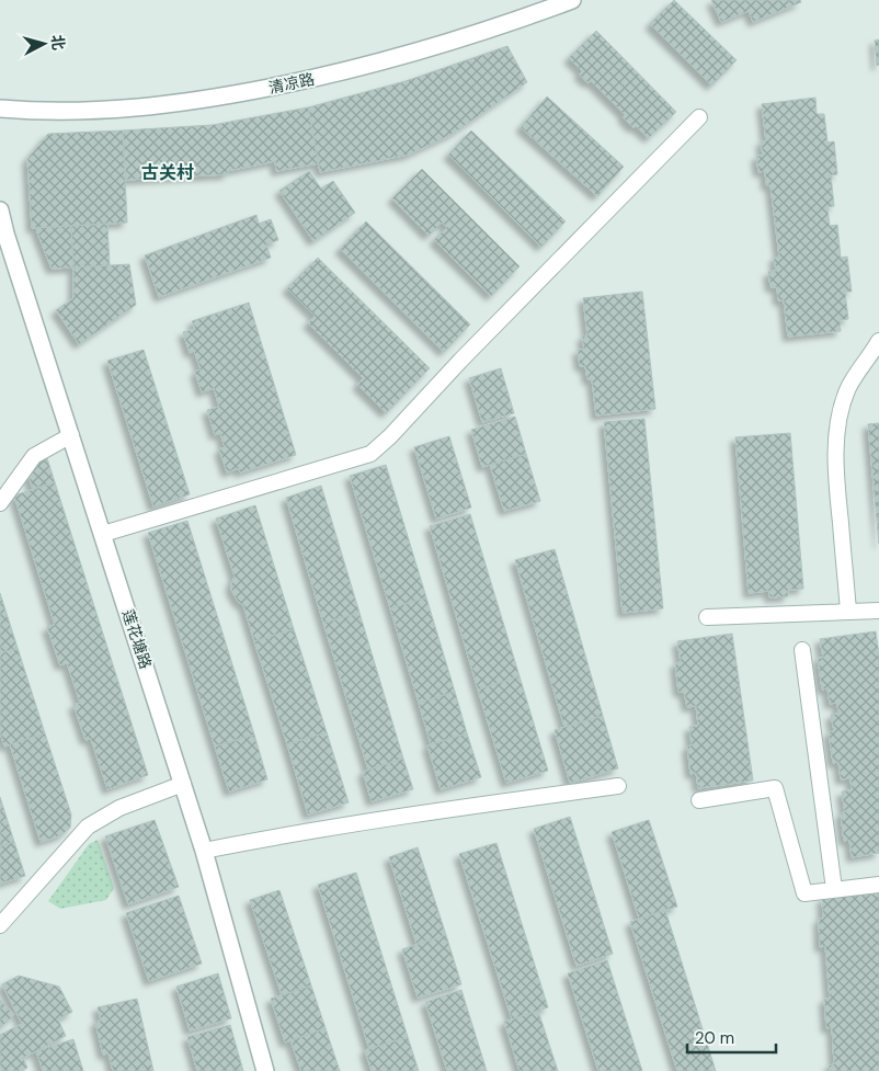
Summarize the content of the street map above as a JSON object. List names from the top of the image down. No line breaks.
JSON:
{"streets":{"street":["清凉路","莲花塘路"]},"districts":["古关村"],"scale_bar":"20 m","north":"right"}
